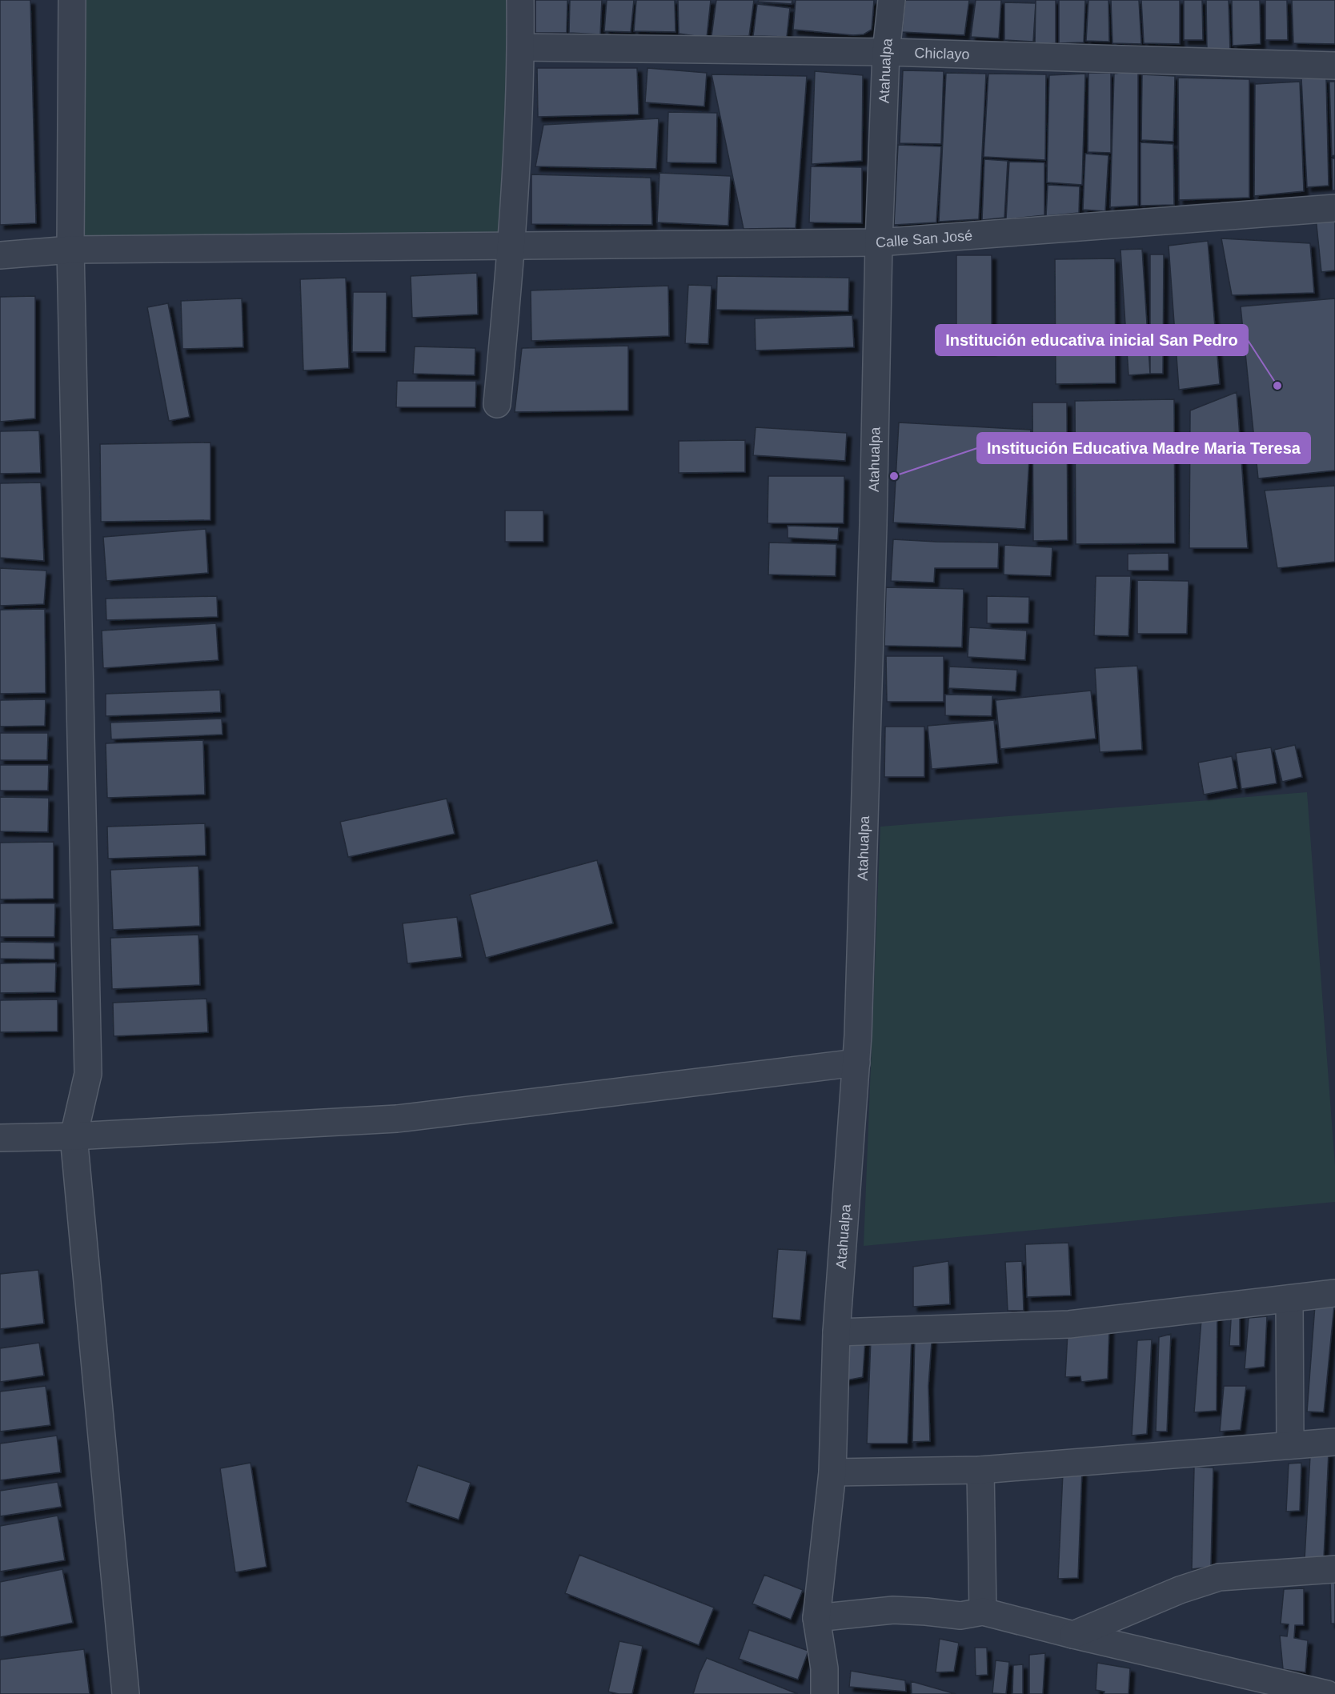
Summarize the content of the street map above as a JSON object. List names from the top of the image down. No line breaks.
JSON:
{"streets":{"street":["Chiclayo","Atahualpa","Calle San José"]},"crossings":[["Chiclayo","Atahualpa"],["Atahualpa","Calle San José"]],"places":["Institución educativa inicial San Pedro","Institución Educativa Madre Maria Teresa"]}
